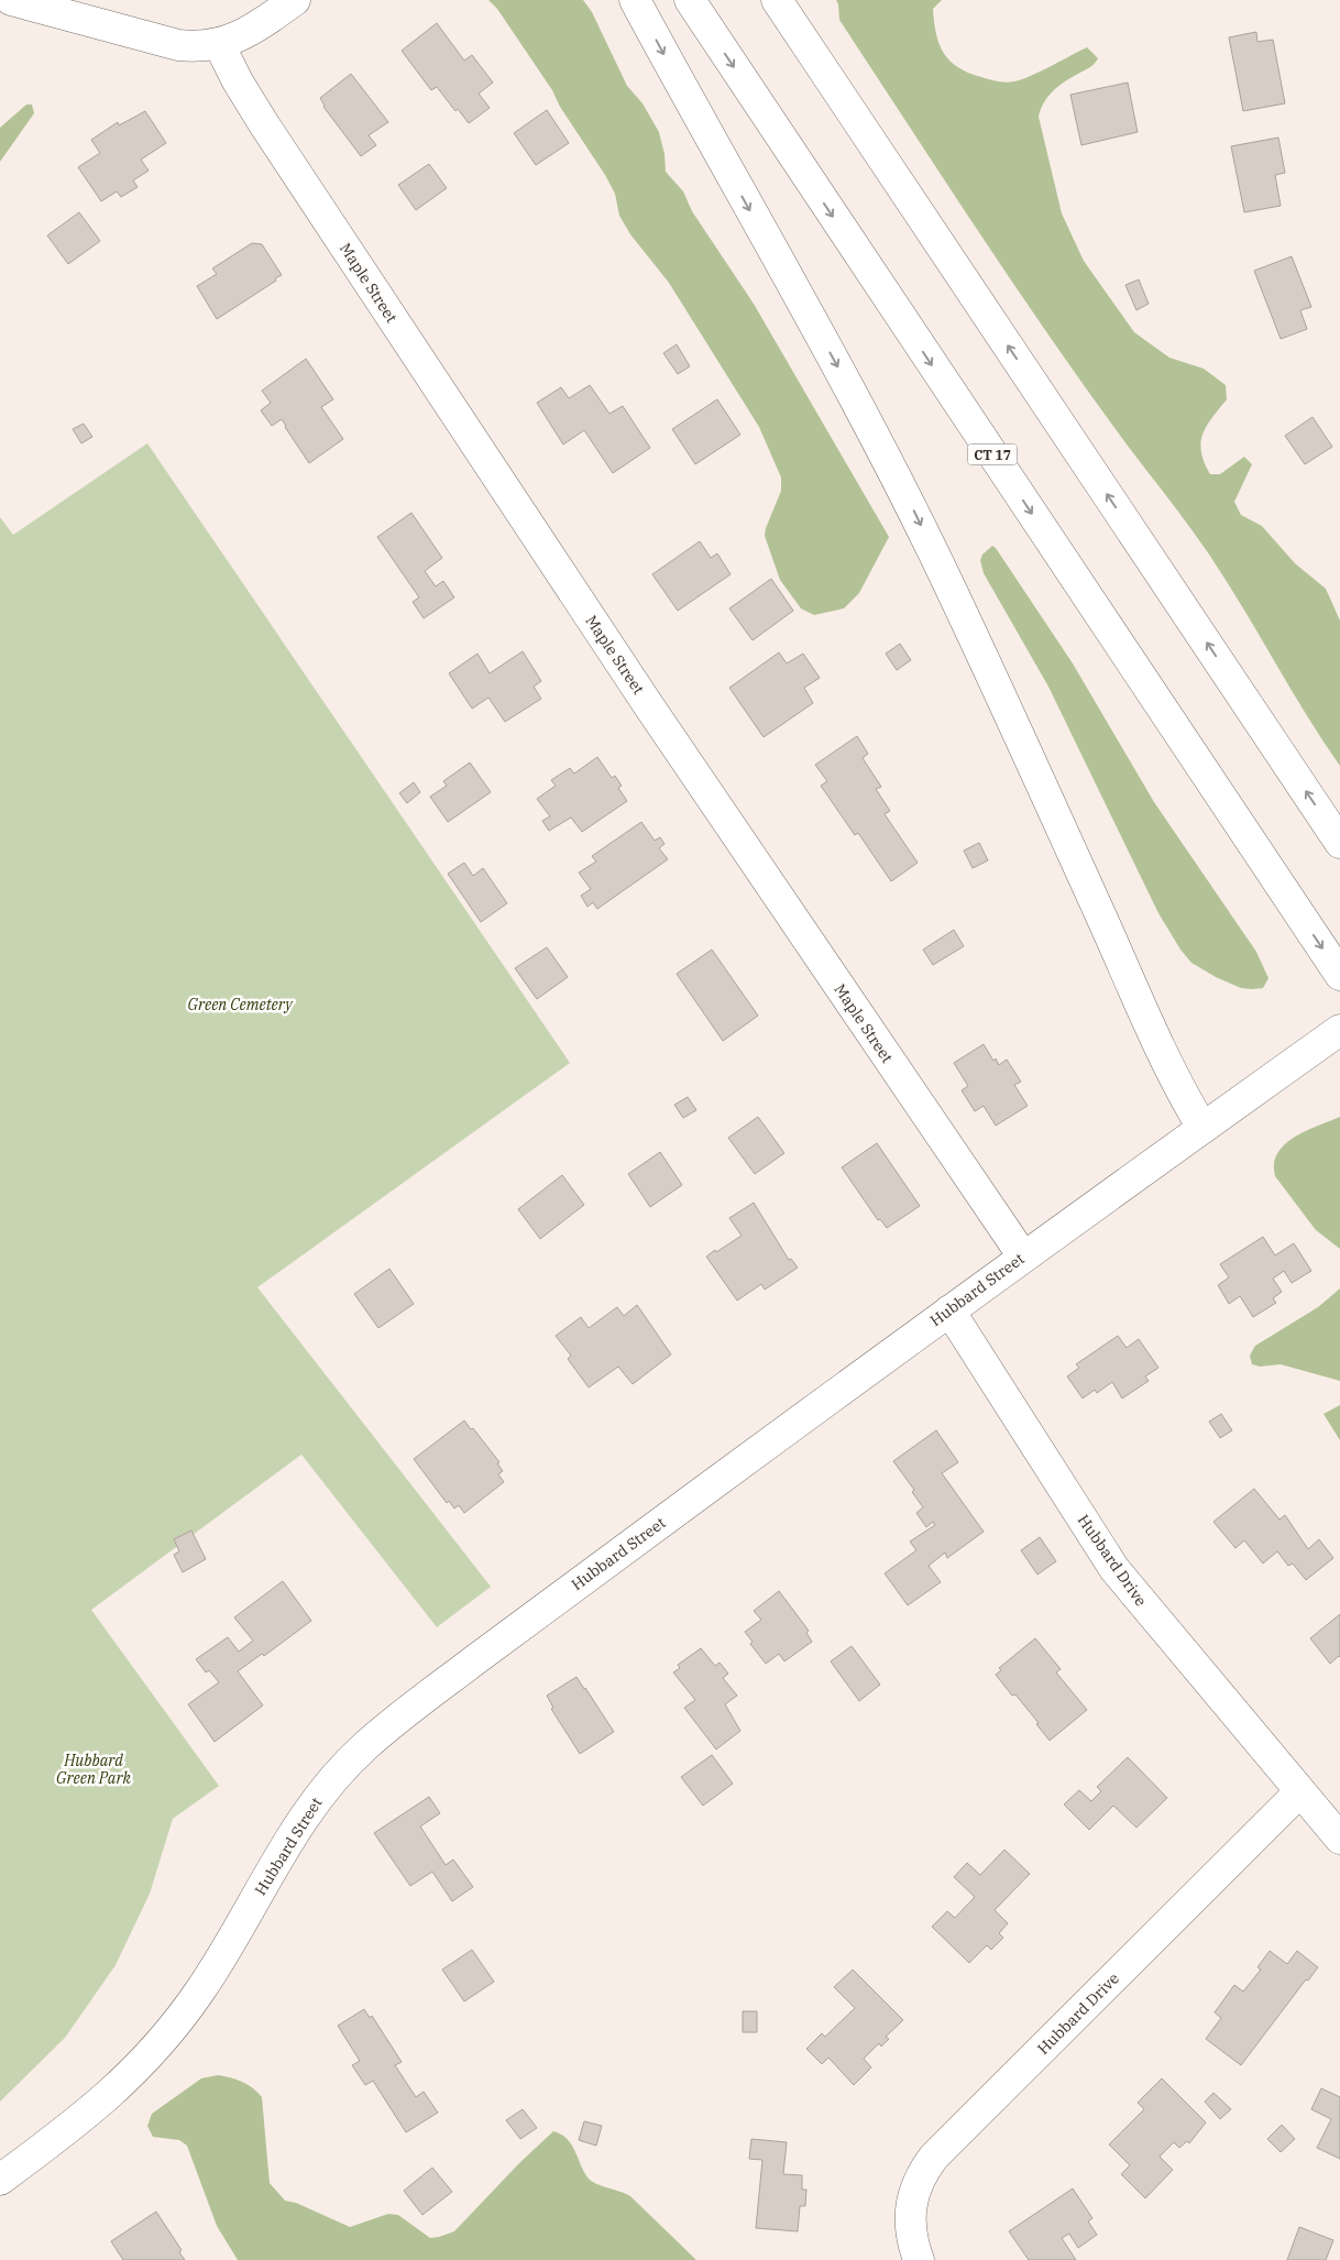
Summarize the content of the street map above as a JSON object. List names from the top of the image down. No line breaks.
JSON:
{"streets":{"main road":["Maple Street","CT 17","Hubbard Street","Hubbard Drive"]},"crossings":[["Maple Street","Hubbard Street"],["Hubbard Street","Hubbard Drive"]],"parks":["Green Cemetery","Hubbard Green Park"]}
